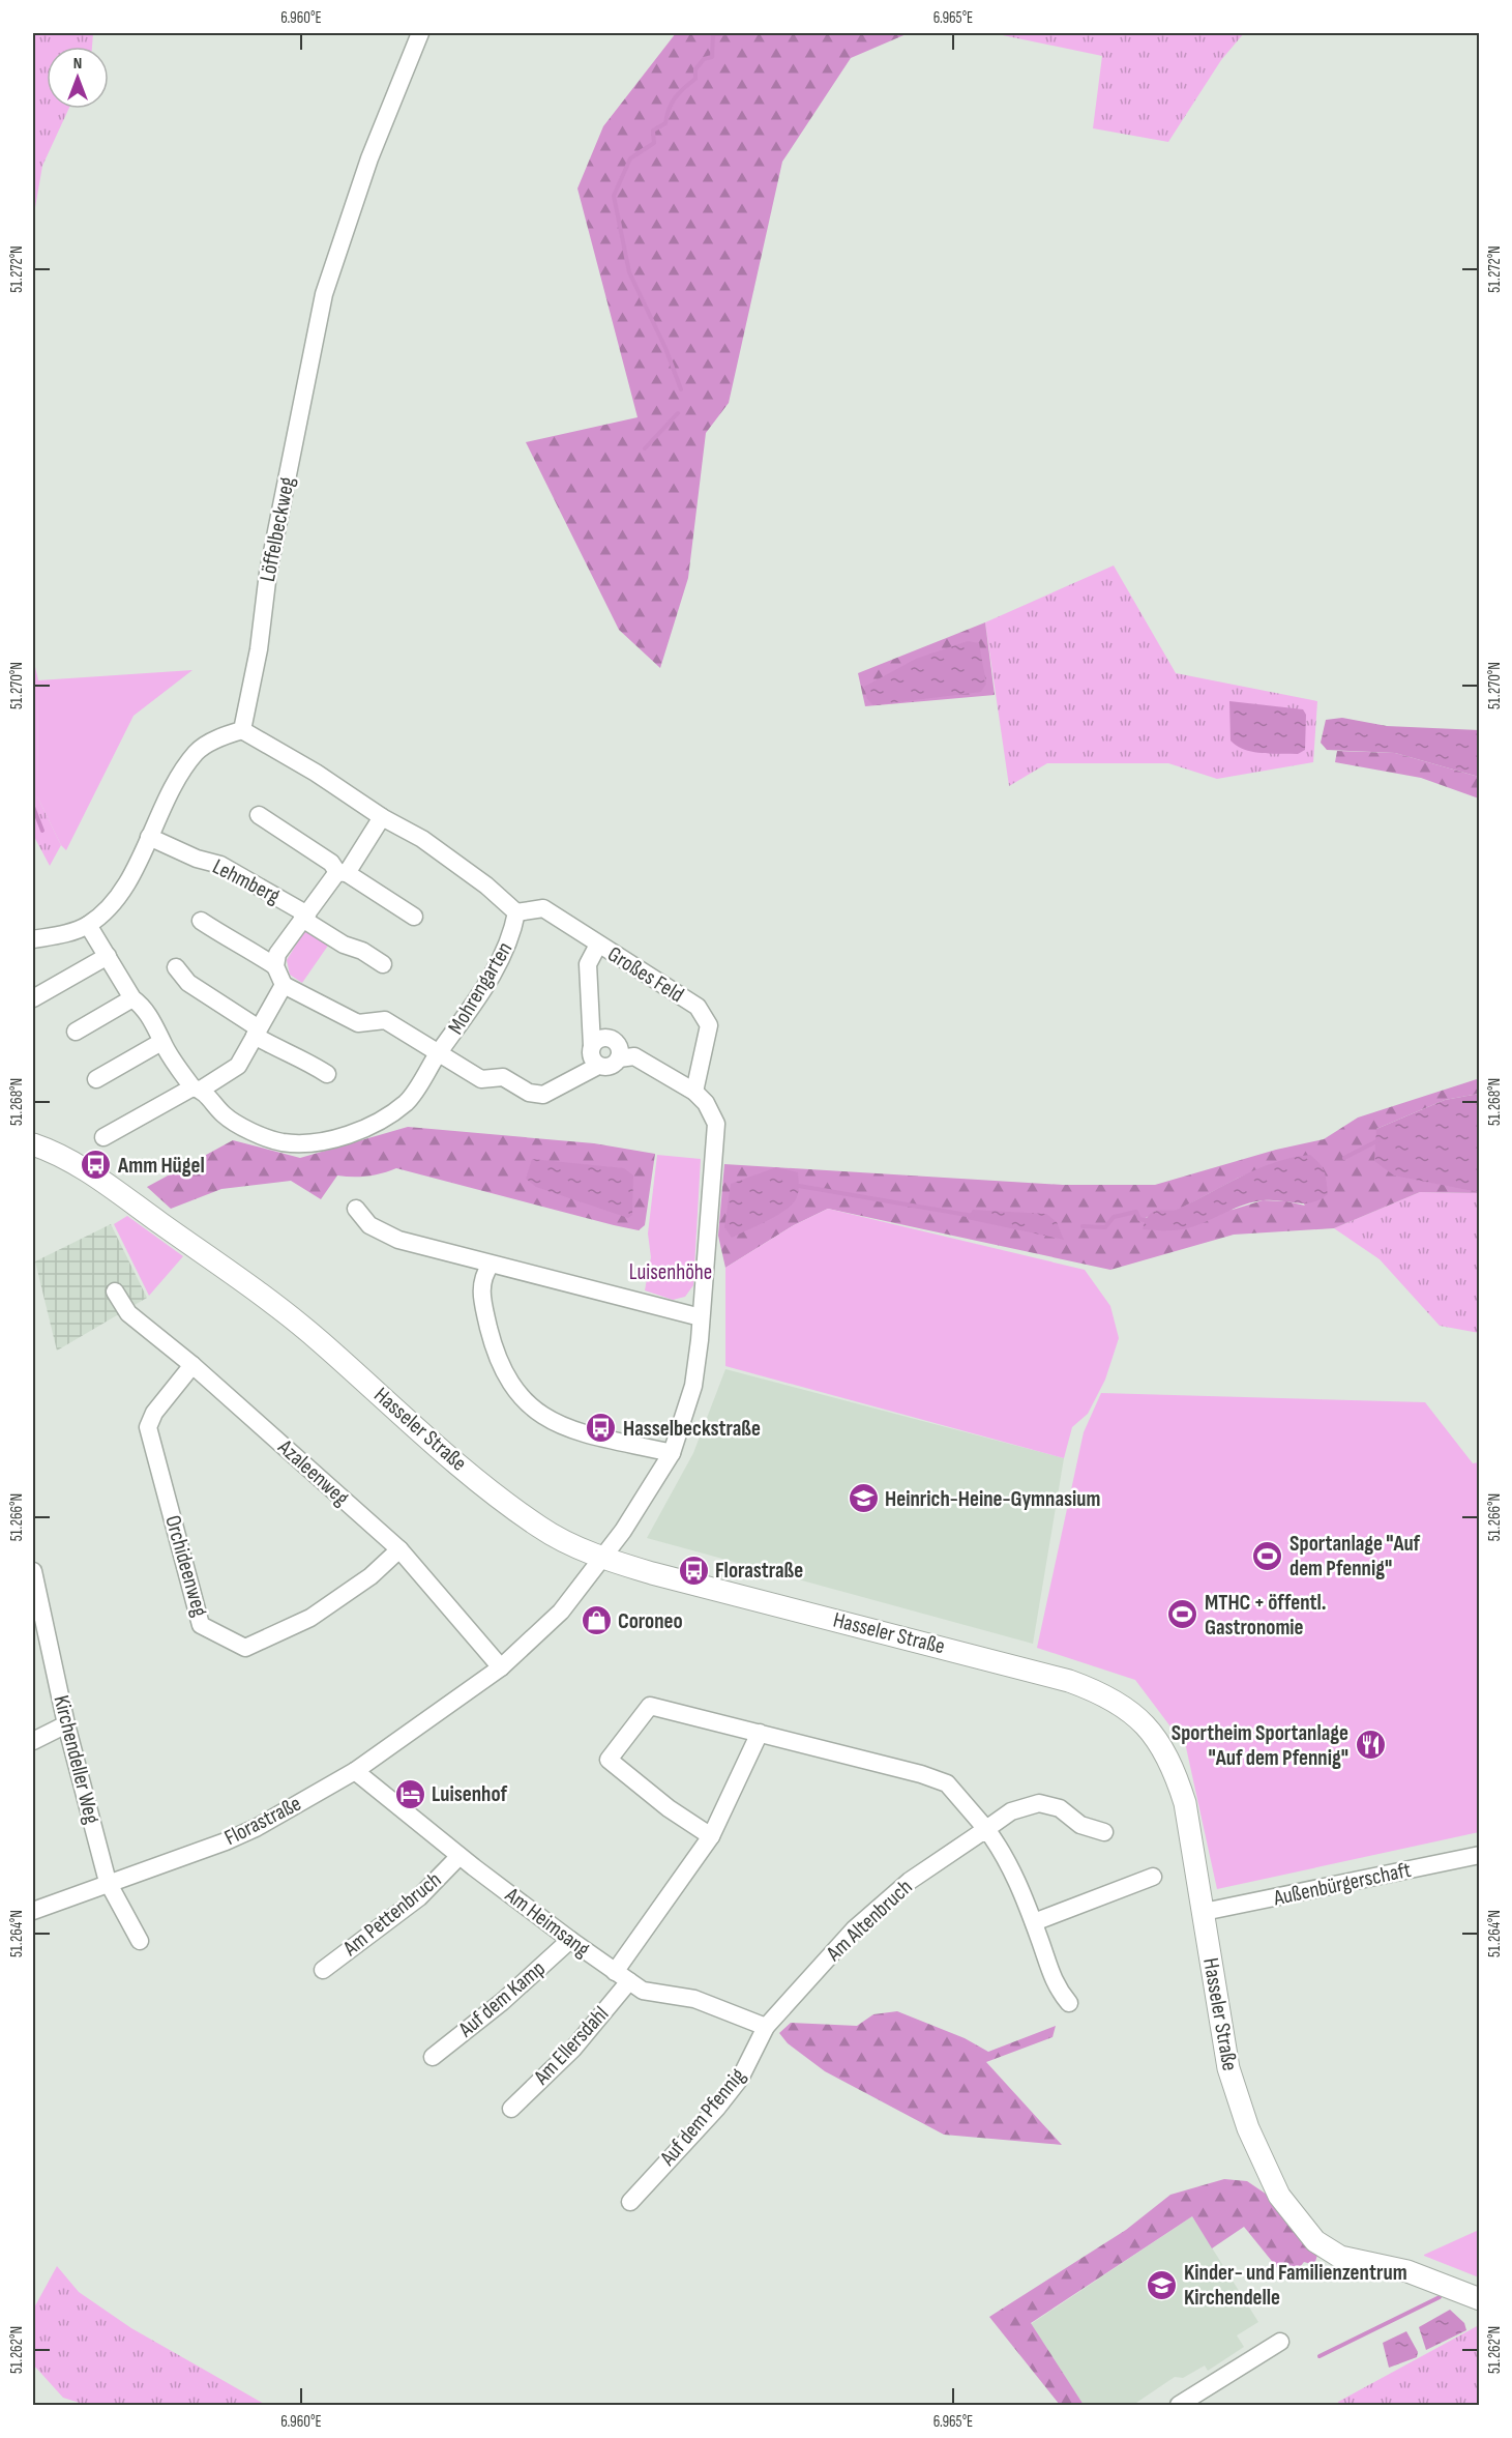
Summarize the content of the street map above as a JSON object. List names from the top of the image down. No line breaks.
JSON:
{"streets":{"main road":["Hasseler Straße"],"street":["Löffelbeckweg","Lehmberg","Großes Feld","Mohrengarten","Azaleenweg","Orchideenweg","Kirchendeller Weg","Florastraße","Außenbürgerschaft","Am Pettenbruch","Am Altenbruch","Am Heimsang","Auf dem Kamp","Am Ellersdahl","Auf dem Pfennig"]},"crossings":[["Löffelbeckweg","Mohrengarten"],["Großes Feld","Mohrengarten"],["Hasseler Straße","Florastraße"],["Hasseler Straße","Außenbürgerschaft"],["Azaleenweg","Orchideenweg"],["Azaleenweg","Florastraße"],["Kirchendeller Weg","Florastraße"],["Florastraße","Am Heimsang"],["Am Pettenbruch","Am Heimsang"],["Am Altenbruch","Am Heimsang"],["Am Altenbruch","Auf dem Pfennig"],["Am Heimsang","Auf dem Kamp"],["Am Heimsang","Am Ellersdahl"],["Am Heimsang","Auf dem Pfennig"]],"parks":["Luisenhöhe"],"places":{"bus stop":["Amm Hügel","Hasselbeckstraße","Florastraße"],"school or university":["Heinrich-Heine-Gymnasium","Kinder- und Familienzentrum Kirchendelle"],"sports":["Sportanlage \"Auf dem Pfennig\"","MTHC + öffentl. Gastronomie"],"shop":["Coroneo"],"restaurant":["Sportheim Sportanlage \"Auf dem Pfennig\""],"hotel":["Luisenhof"]},"north":"top","coordinates":["6.960°E","6.965°E","51.272°N","51.270°N","51.268°N","51.266°N","51.264°N","51.262°N"]}
